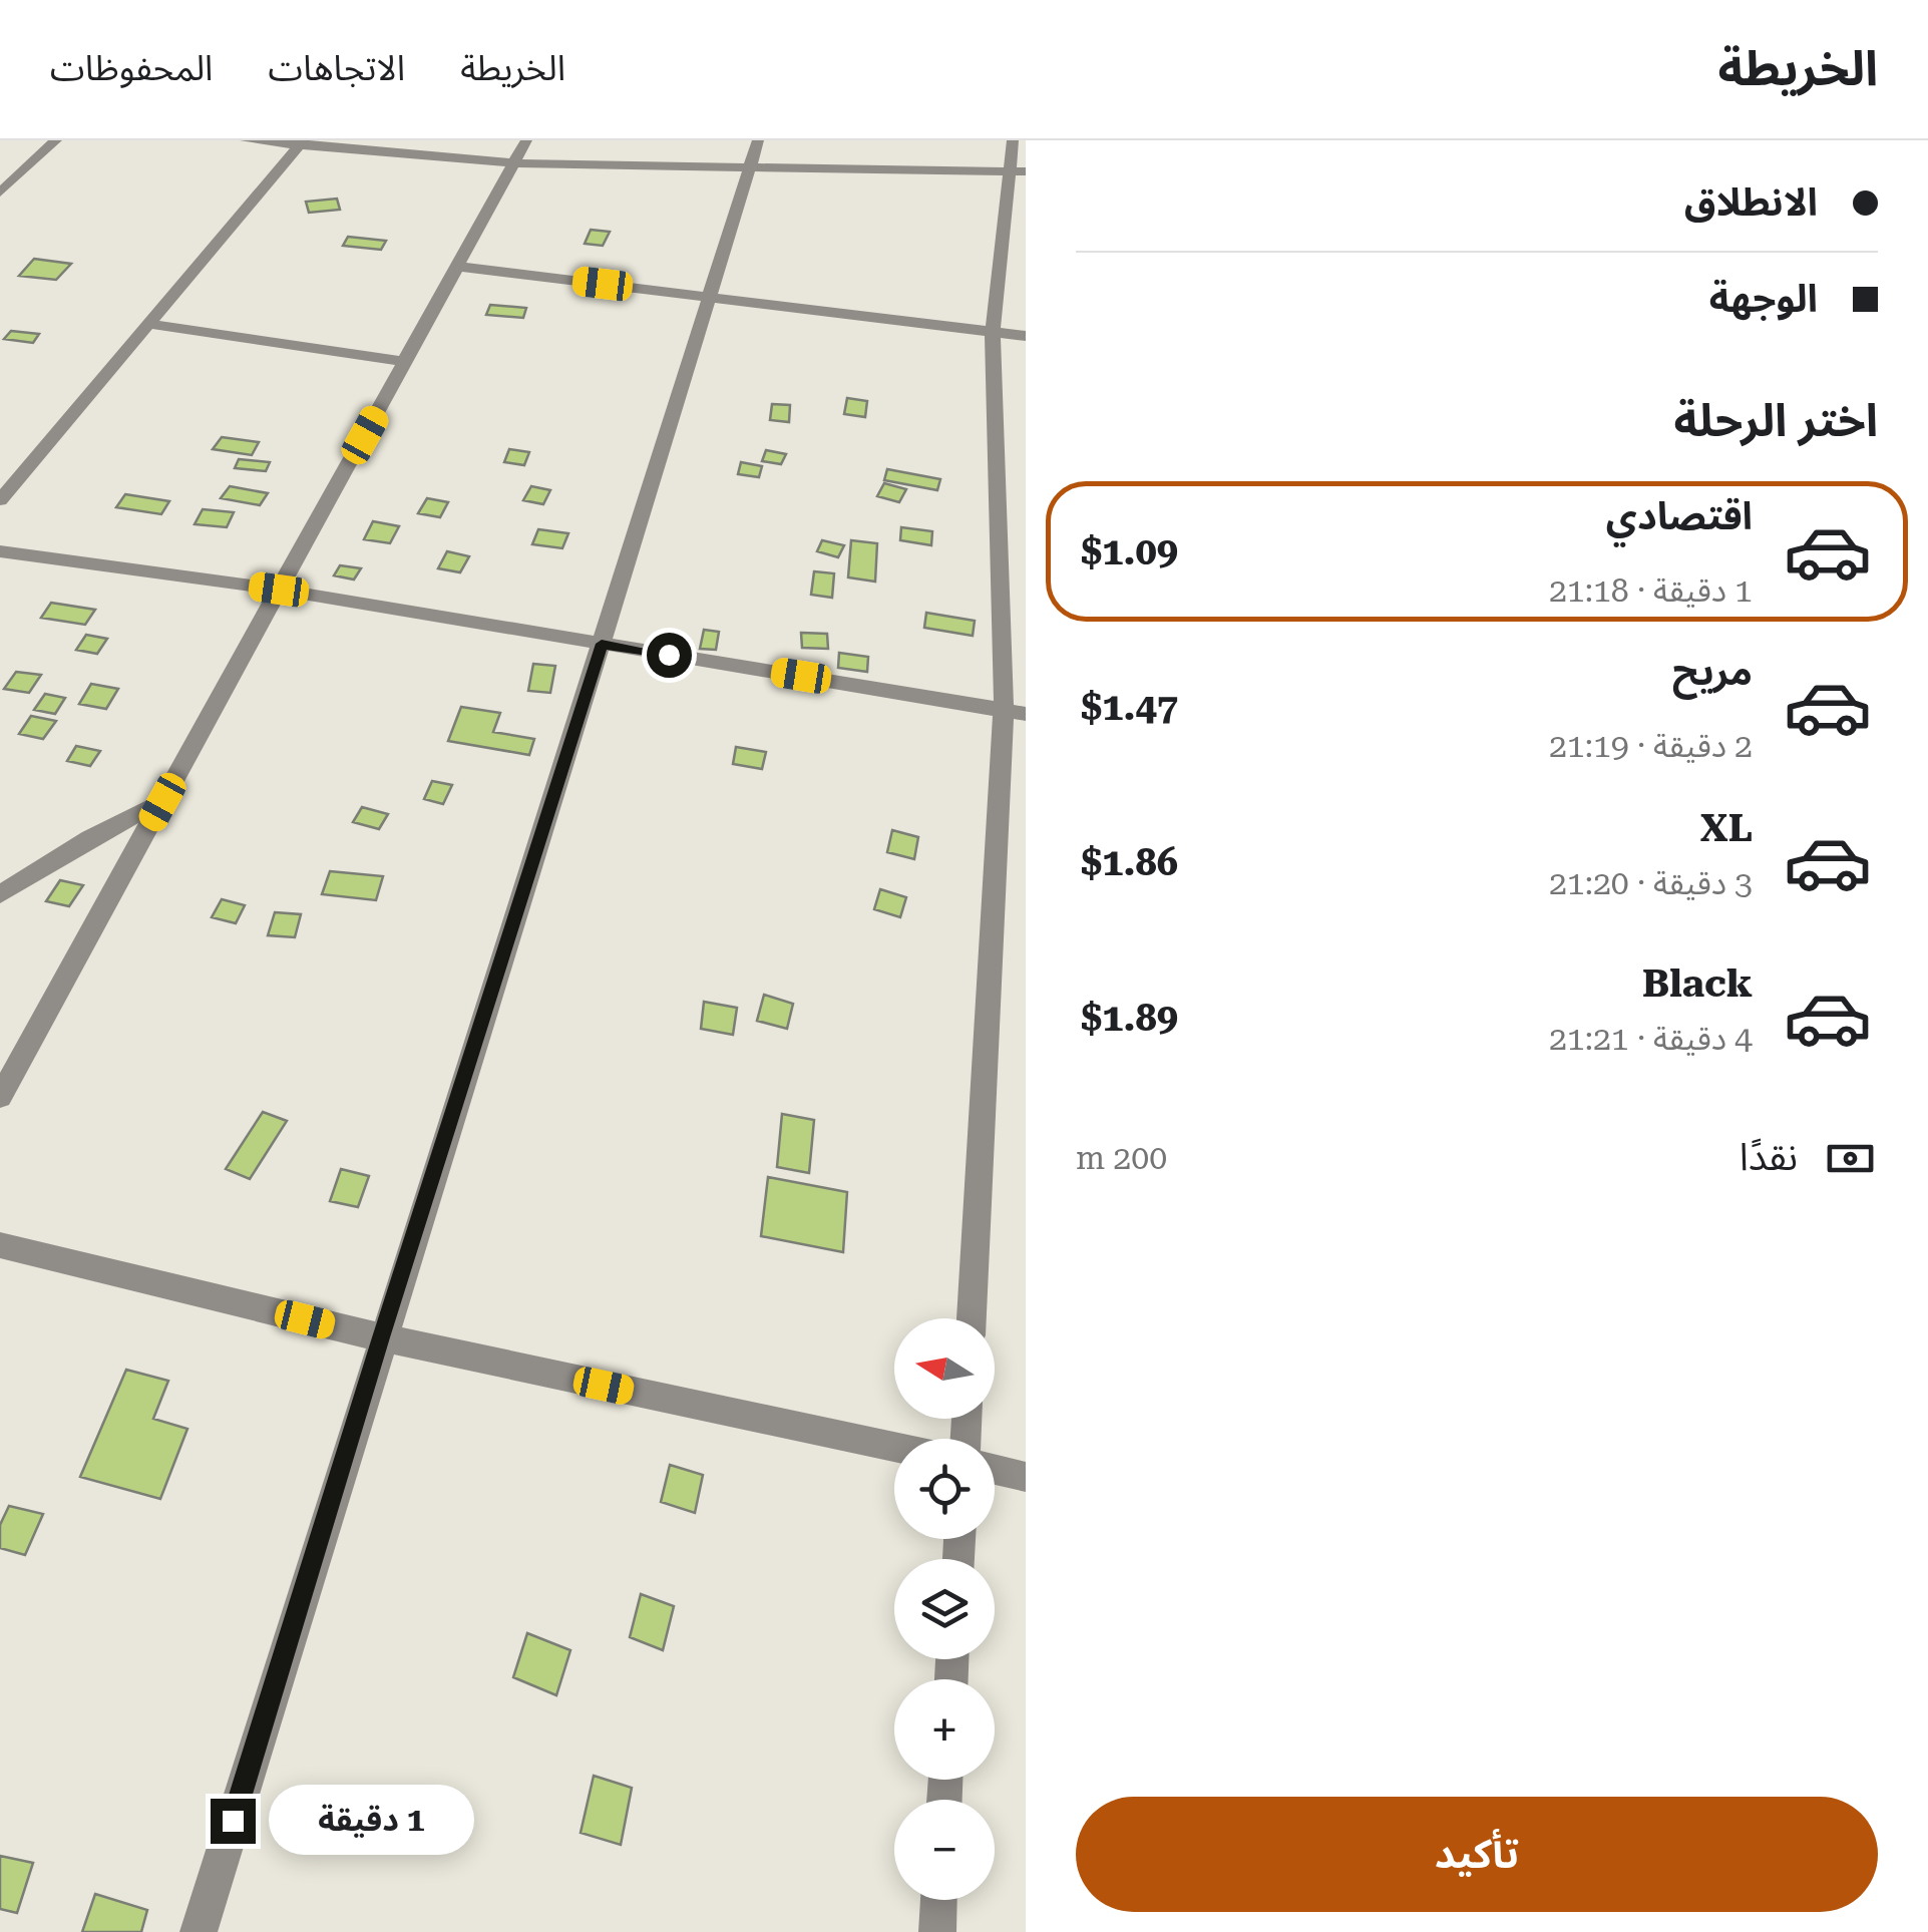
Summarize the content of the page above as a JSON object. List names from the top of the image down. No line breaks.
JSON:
{"north":"left","page":{"header":"الخريطة","nav":["الخريطة","الاتجاهات","المحفوظات"],"banner":["الانطلاق","الوجهة"],"heading":"اختر الرحلة","list":[{"name":"اقتصادي","note":"1 دقيقة · 21:18","value":"$1.09"},{"name":"مريح","note":"2 دقيقة · 21:19","value":"$1.47"},{"name":"XL","note":"3 دقيقة · 21:20","value":"$1.86"},{"name":"Black","note":"4 دقيقة · 21:21","value":"$1.89"}],"pay":["نقدًا","200 m"],"map_buttons":["+","−"],"buttons":"تأكيد","bubble":"1 دقيقة"}}
